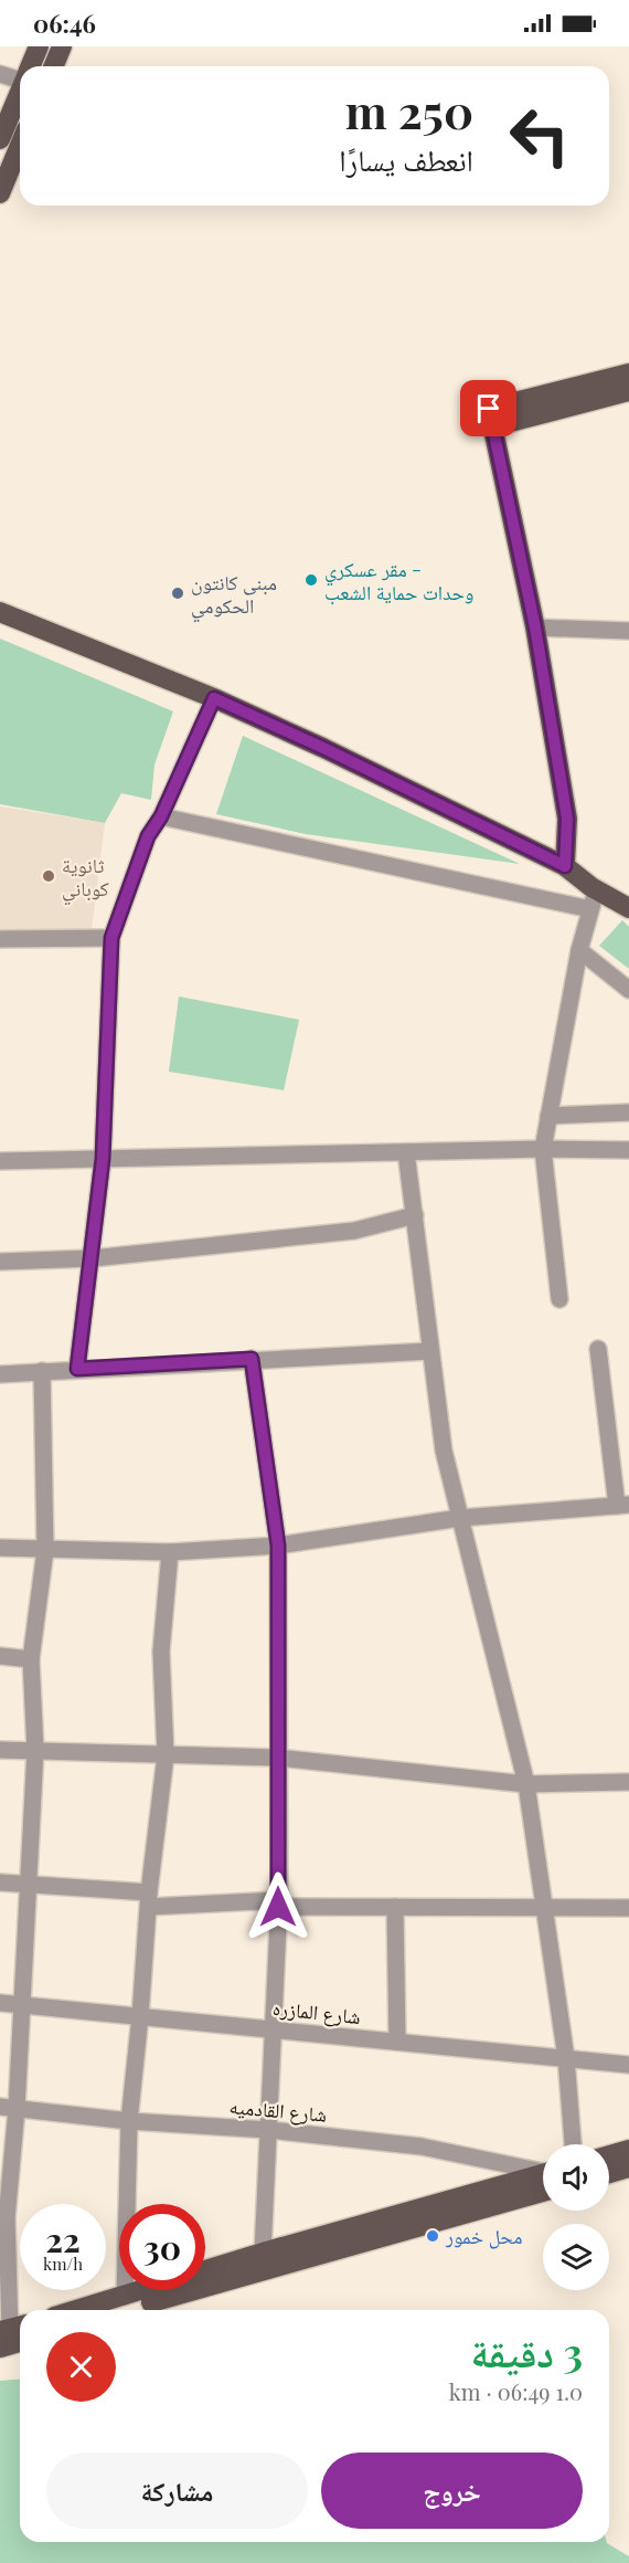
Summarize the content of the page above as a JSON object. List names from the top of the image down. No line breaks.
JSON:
{"streets":{"street":["شارع المازره","شارع القادميه"]},"places":["مقر عسكري - وحدات حماية الشعب","مبنى كانتون الحكومي","ثانوية كوباني","محل خمور"],"page":{"status":"06:46","turn":["250 m","انعطف يسارًا"],"speed":"22 km/h","limit":"30","heading":["3 دقيقة","1.0 km · 06:49"],"buttons":["خروج","مشاركة"]}}
